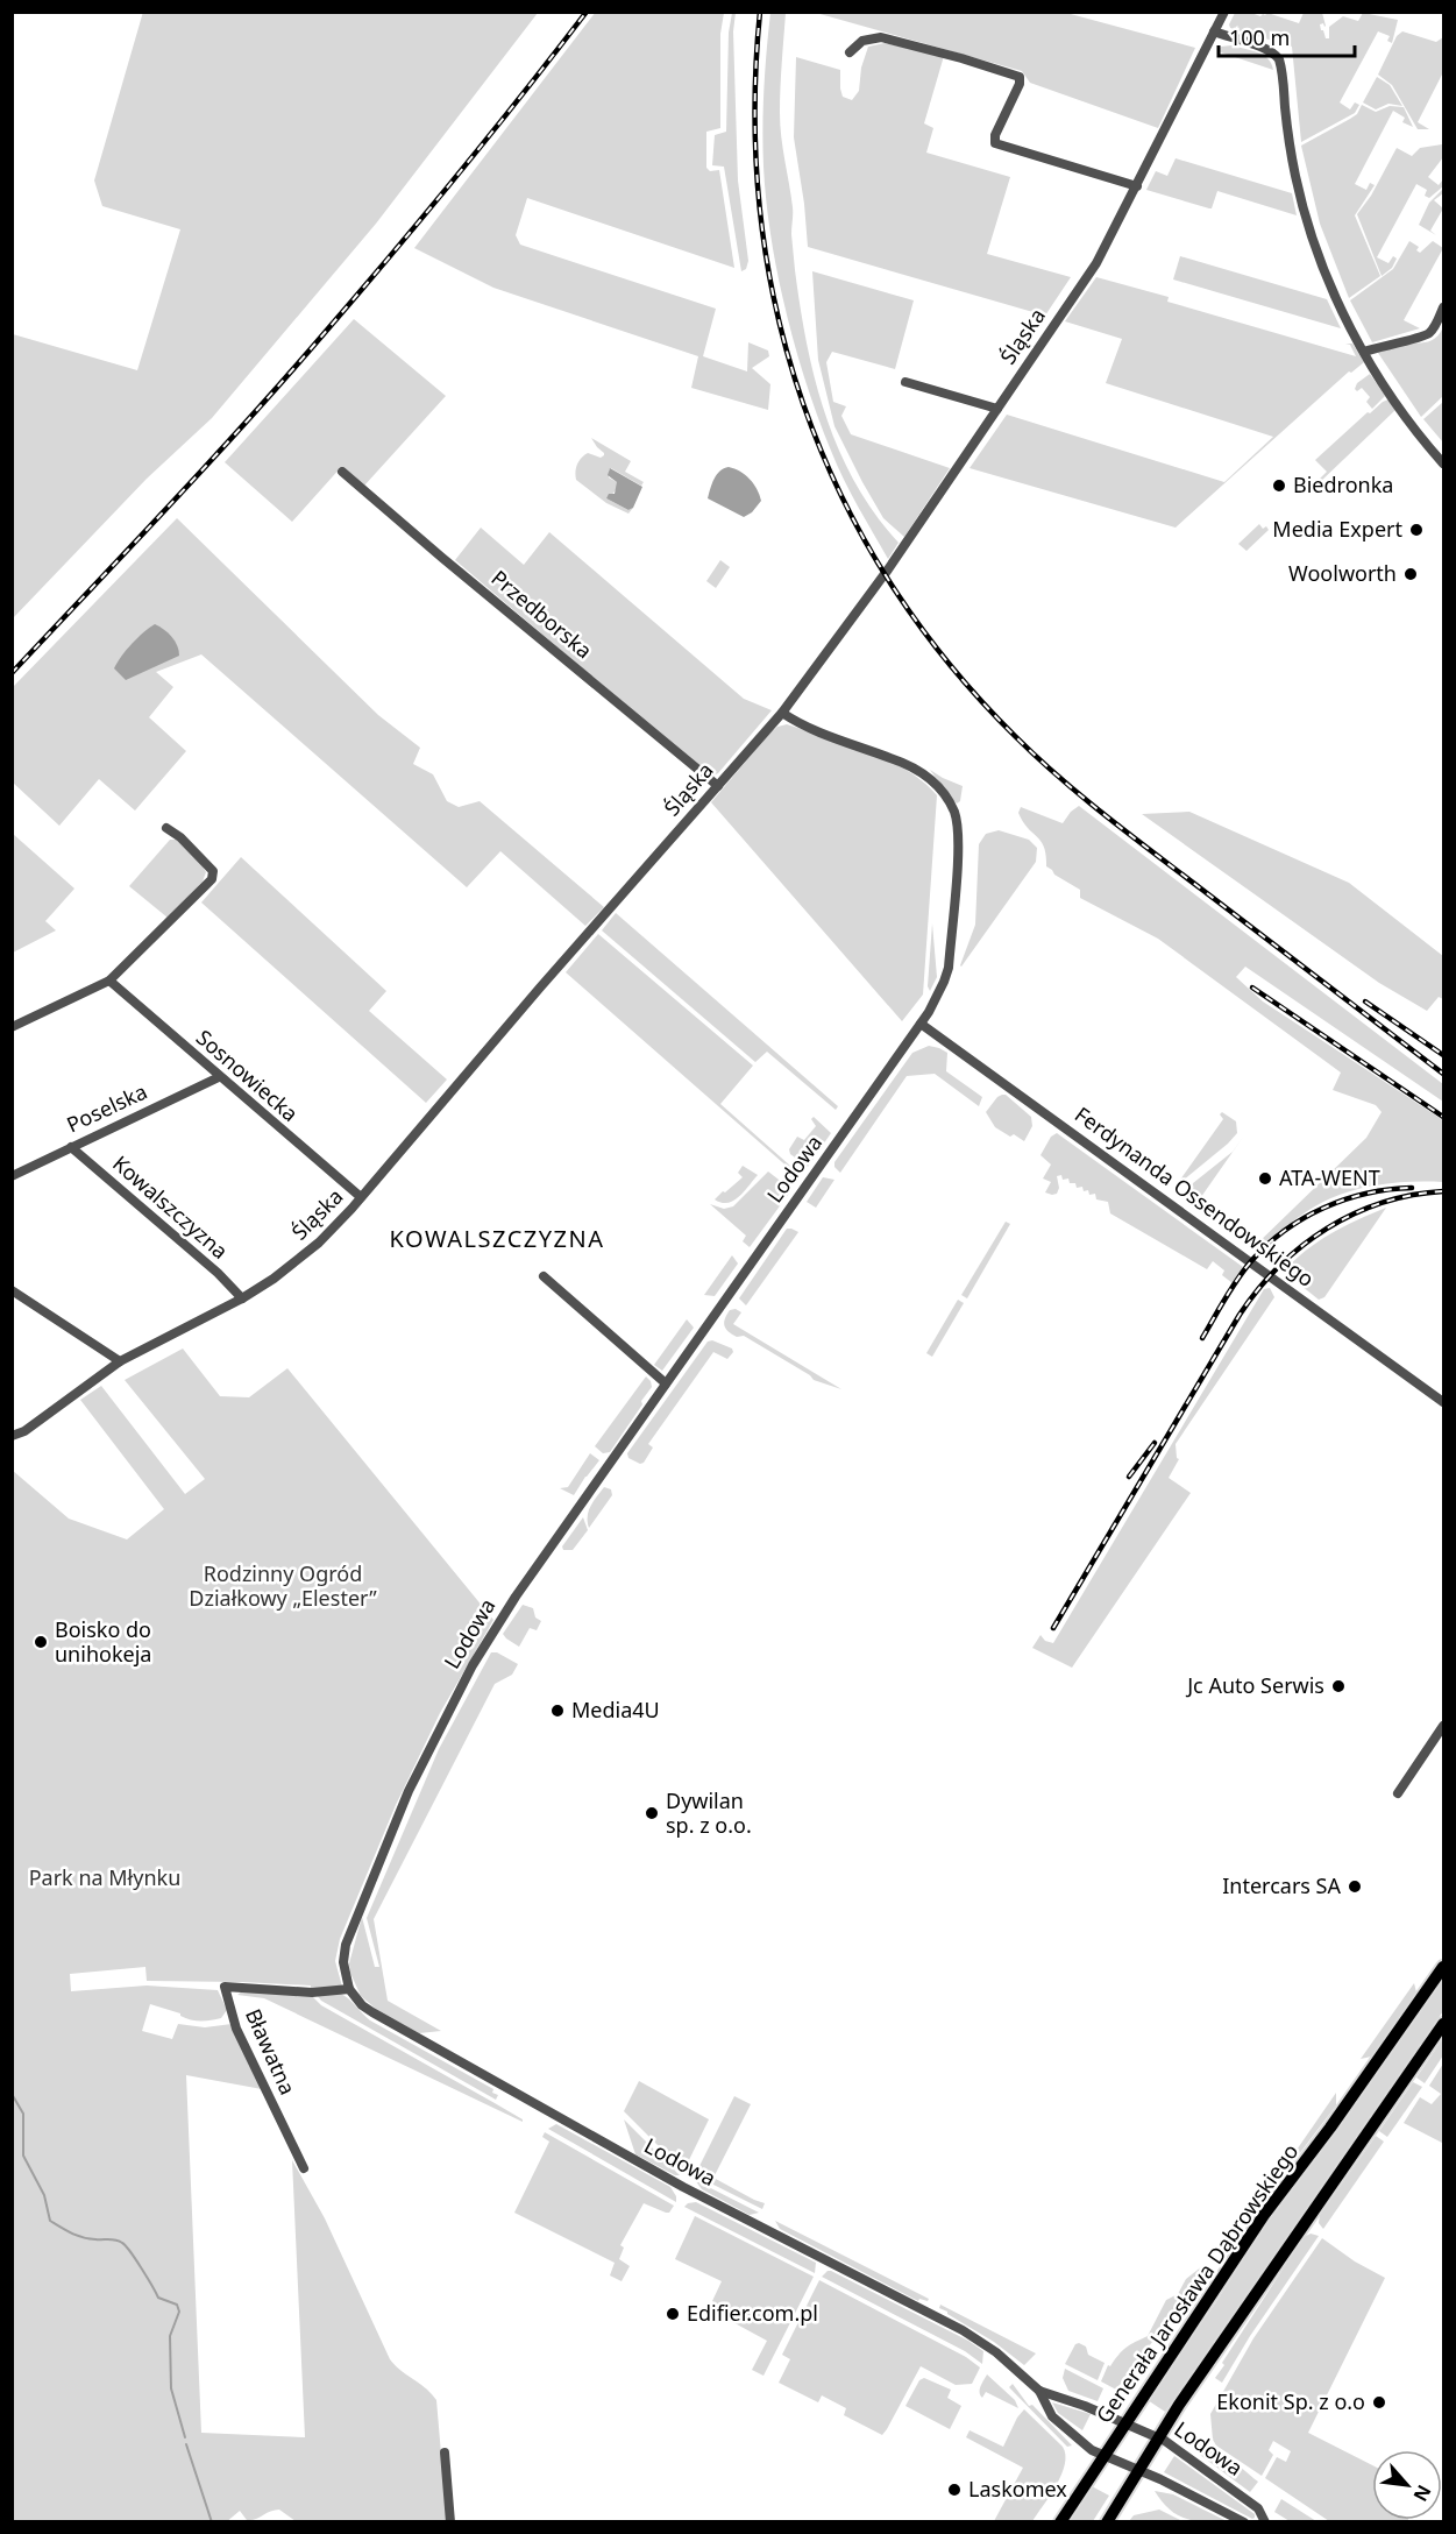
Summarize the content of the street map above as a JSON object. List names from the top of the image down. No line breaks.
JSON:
{"streets":{"main road":["Generała Jarosława Dąbrowskiego"],"street":["Śląska","Przedborska","Sosnowiecka","Poselska","Lodowa","Ferdynanda Ossendowskiego","Kowalszczyzna","Bławatna"]},"crossings":[["Śląska","Przedborska"],["Śląska","Sosnowiecka"],["Śląska","Lodowa"],["Śląska","Kowalszczyzna"],["Sosnowiecka","Poselska"],["Poselska","Kowalszczyzna"],["Lodowa","Ferdynanda Ossendowskiego"],["Lodowa","Bławatna"],["Lodowa","Generała Jarosława Dąbrowskiego"]],"districts":["KOWALSZCZYZNA"],"parks":["Rodzinny Ogród Działkowy „Elester”","Park na Młynku"],"places":["Biedronka","Media Expert","Woolworth","ATA-WENT","Boisko do unihokeja","Jc Auto Serwis","Media4U","Dywilan sp. z o.o.","Intercars SA","Edifier.com.pl","Ekonit Sp. z o.o","Laskomex"],"scale_bar":"100 m","north":"bottom right"}
